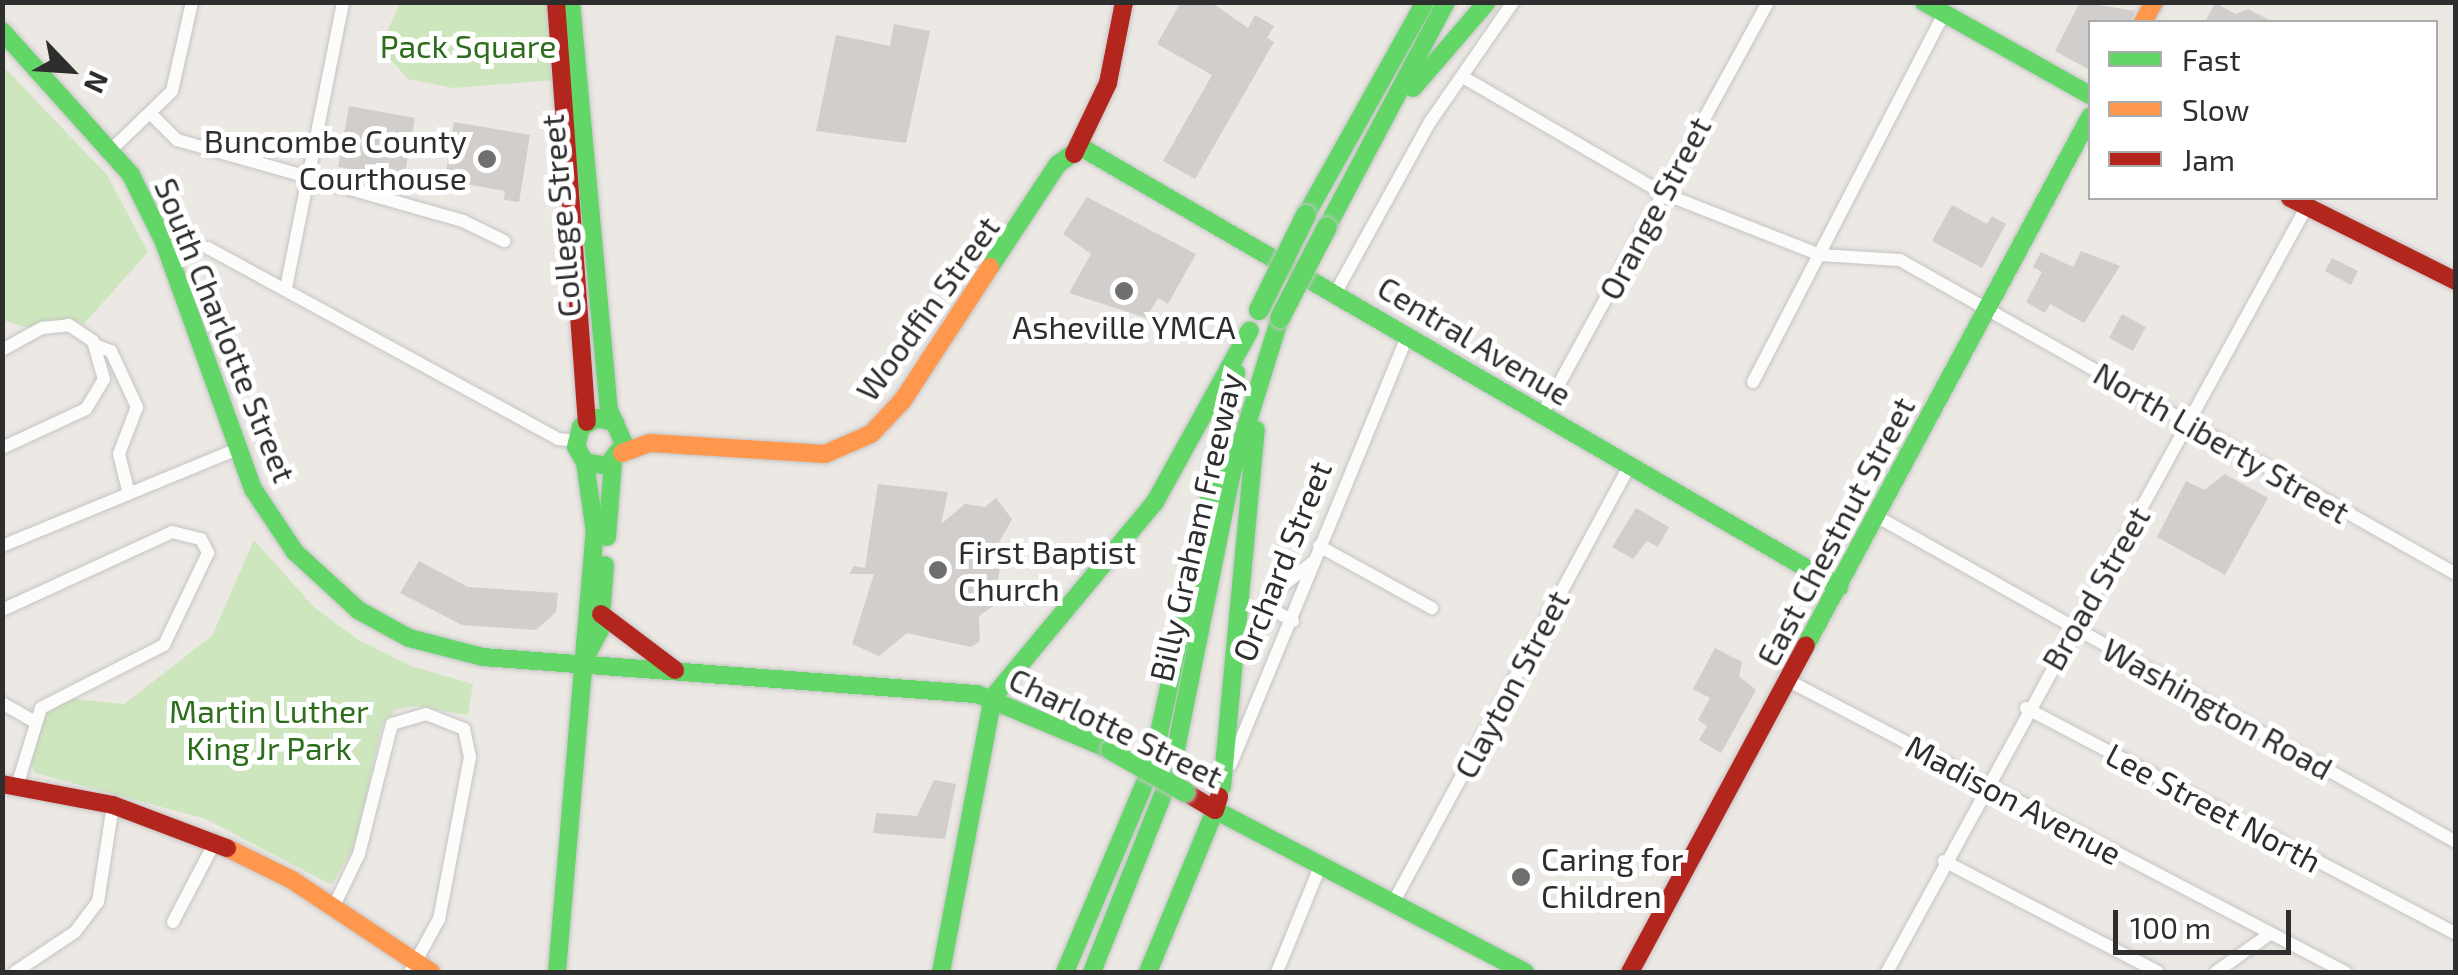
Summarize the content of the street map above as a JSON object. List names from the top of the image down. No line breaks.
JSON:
{"streets":{"main road":["College Street","Woodfin Street","South Charlotte Street","Central Avenue","Billy Graham Freeway","East Chestnut Street","Orchard Street","Charlotte Street"],"street":["Orange Street","North Liberty Street","Broad Street","Clayton Street","Washington Road","Madison Avenue","Lee Street North"]},"crossings":[["Orange Street","Central Avenue"],["Woodfin Street","Central Avenue"],["South Charlotte Street","Charlotte Street"],["Central Avenue","East Chestnut Street"],["Central Avenue","Orchard Street"],["Central Avenue","Clayton Street"],["North Liberty Street","East Chestnut Street"],["North Liberty Street","Broad Street"],["East Chestnut Street","Washington Road"],["East Chestnut Street","Madison Avenue"],["Orchard Street","Charlotte Street"],["Broad Street","Washington Road"],["Broad Street","Madison Avenue"],["Broad Street","Lee Street North"],["Clayton Street","Charlotte Street"]],"parks":["Pack Square","Martin Luther King Jr Park"],"places":["Buncombe County Courthouse","Asheville YMCA","First Baptist Church","Caring for Children"],"legend":["Fast","Slow","Jam"],"scale_bar":"100 m","north":"bottom right"}
